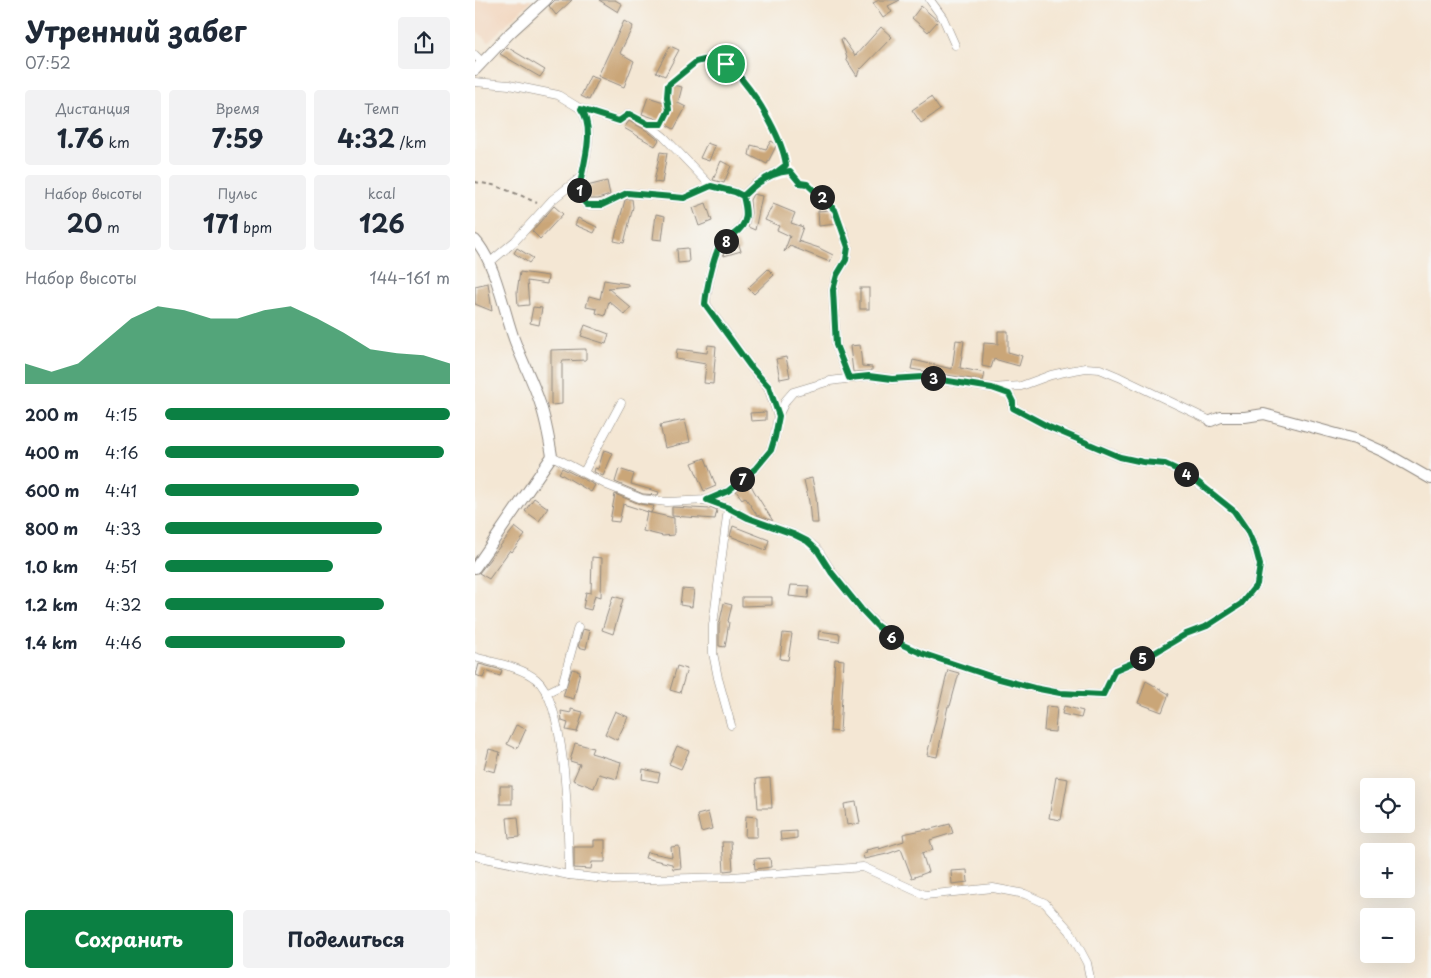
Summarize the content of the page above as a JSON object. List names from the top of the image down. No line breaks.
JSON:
{"page":{"heading":["Утренний забег","07:52"],"stats":[["Дистанция","1.76 km"],["Время","7:59"],["Темп","4:32 /km"],["Набор высоты","20 m"],["Пульс","171 bpm"],["kcal","126"]],"pins":["1","2","8","3","4","7","6","5"],"chart":["Набор высоты","144–161 m"],"list":[{"name":"200 m","note":"4:15"},{"name":"400 m","note":"4:16"},{"name":"600 m","note":"4:41"},{"name":"800 m","note":"4:33"},{"name":"1.0 km","note":"4:51"},{"name":"1.2 km","note":"4:32"},{"name":"1.4 km","note":"4:46"}],"map_buttons":["+","−"],"buttons":["Сохранить","Поделиться"]}}
